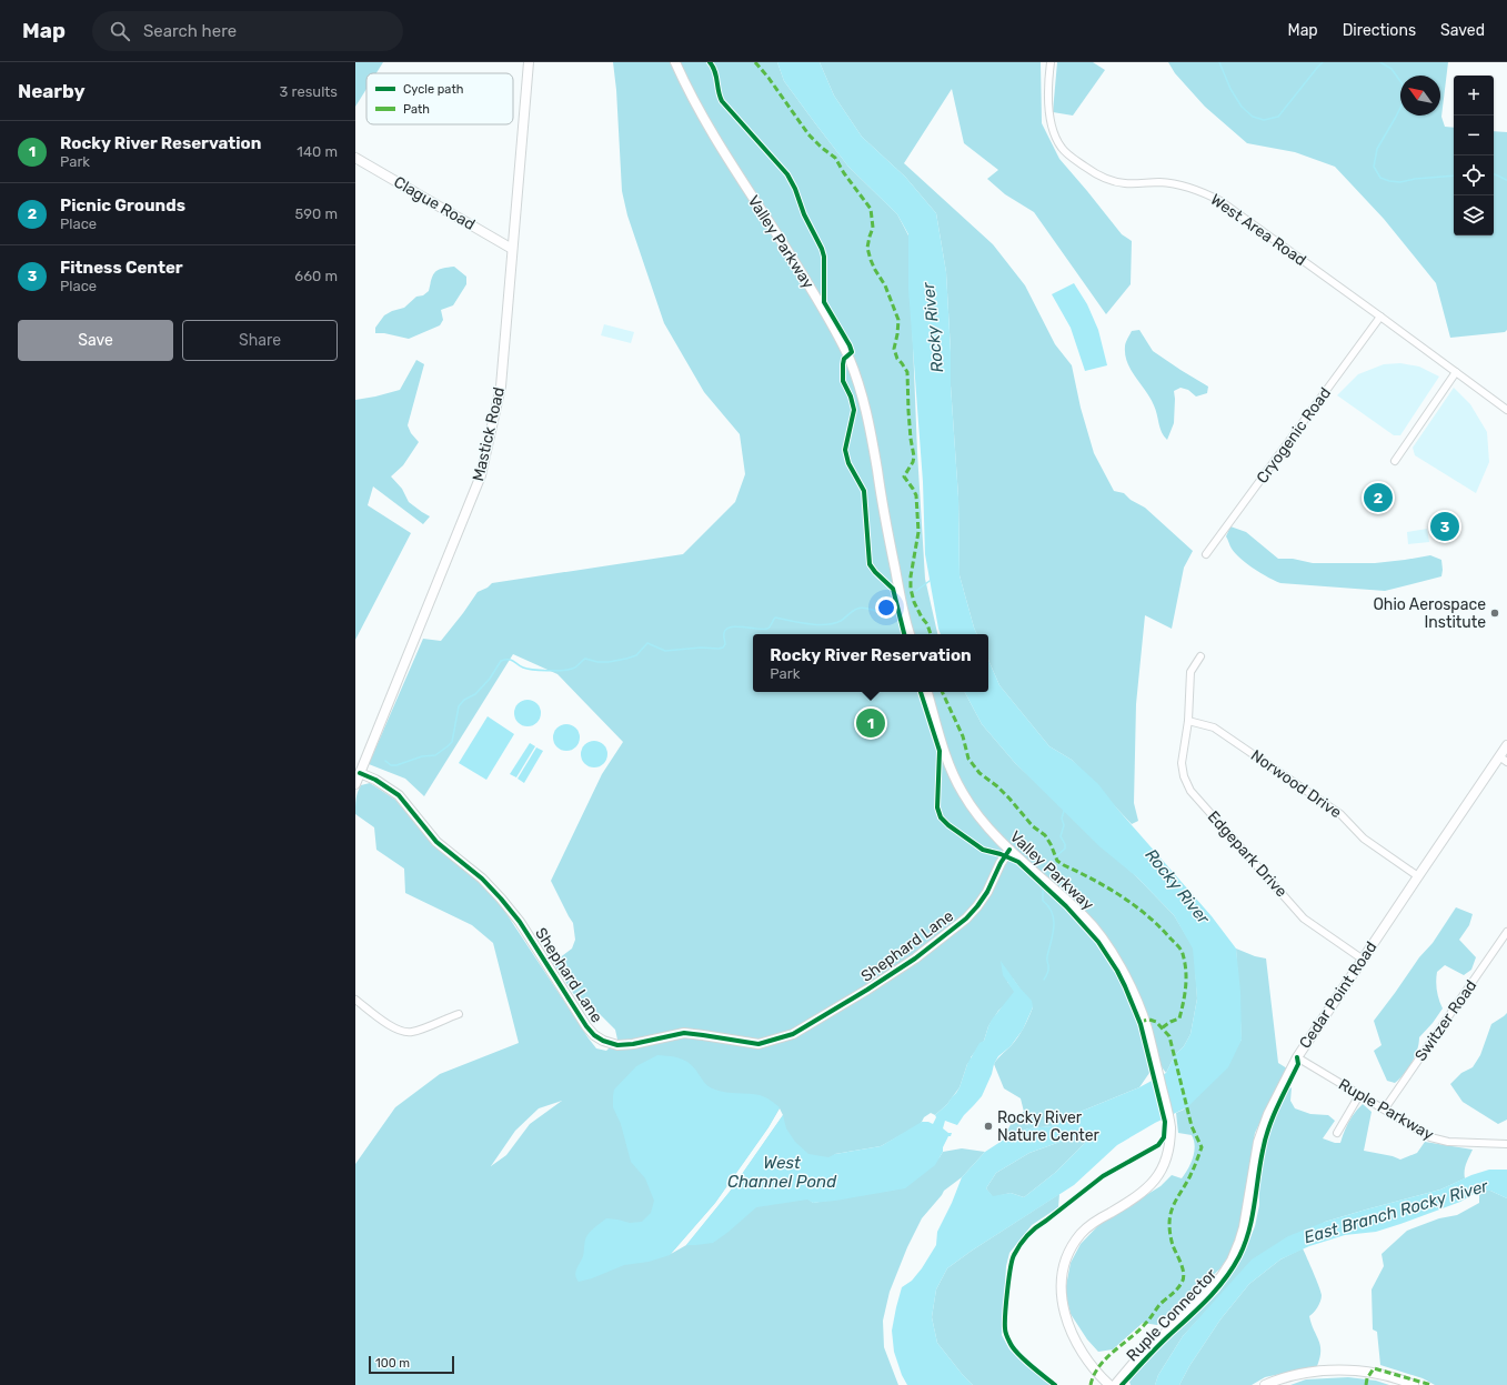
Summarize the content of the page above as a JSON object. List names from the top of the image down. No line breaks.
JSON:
{"streets":{"street":["Clague Road","West Area Road","Valley Parkway","Mastick Road","Cryogenic Road","Norwood Drive","Edgepark Drive","Shephard Lane","Cedar Point Road","Switzer Road","Ruple Parkway"],"cycle path":["Ruple Connector"]},"crossings":[["Clague Road","Mastick Road"],["West Area Road","Cryogenic Road"],["Valley Parkway","Shephard Lane"],["Mastick Road","Shephard Lane"],["Norwood Drive","Edgepark Drive"],["Norwood Drive","Cedar Point Road"],["Edgepark Drive","Cedar Point Road"],["Cedar Point Road","Ruple Parkway"],["Switzer Road","Ruple Parkway"]],"water":["Rocky River","West Channel Pond","East Branch Rocky River"],"places":["Ohio Aerospace Institute","Rocky River Nature Center"],"legend":["Cycle path","Path"],"scale_bar":"100 m","north":"top left","page":{"header":"Map","search":"Search here","nav":["Map","Directions","Saved"],"heading":["Nearby","3 results"],"map_buttons":["+","−"],"list":[{"mark":"1","name":"Rocky River Reservation","note":"Park","value":"140 m"},{"mark":"2","name":"Picnic Grounds","note":"Place","value":"590 m"},{"mark":"3","name":"Fitness Center","note":"Place","value":"660 m"}],"buttons":["Save","Share"],"pins":["2","3","1"],"popup":["Rocky River Reservation","Park"],"scale":"100 m"}}
